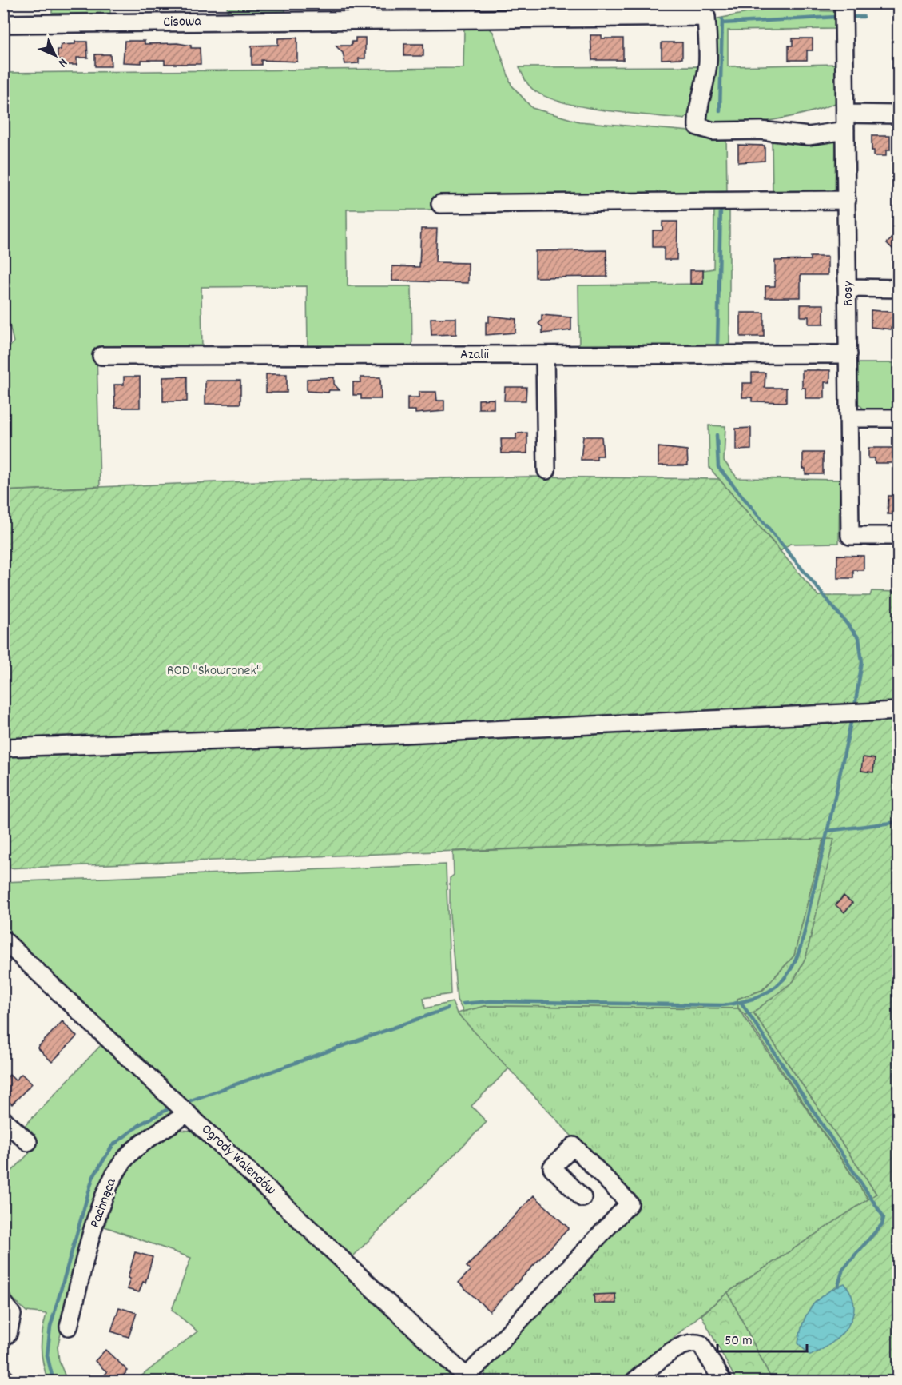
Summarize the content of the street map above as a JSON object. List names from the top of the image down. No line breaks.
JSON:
{"streets":{"street":["Cisowa","Rosy","Azalii","Ogrody Walendów","Pachnąca"]},"crossings":[["Cisowa","Rosy"],["Rosy","Azalii"],["Ogrody Walendów","Pachnąca"]],"parks":["ROD \"Skowronek\""],"scale_bar":"50 m","north":"bottom right"}
